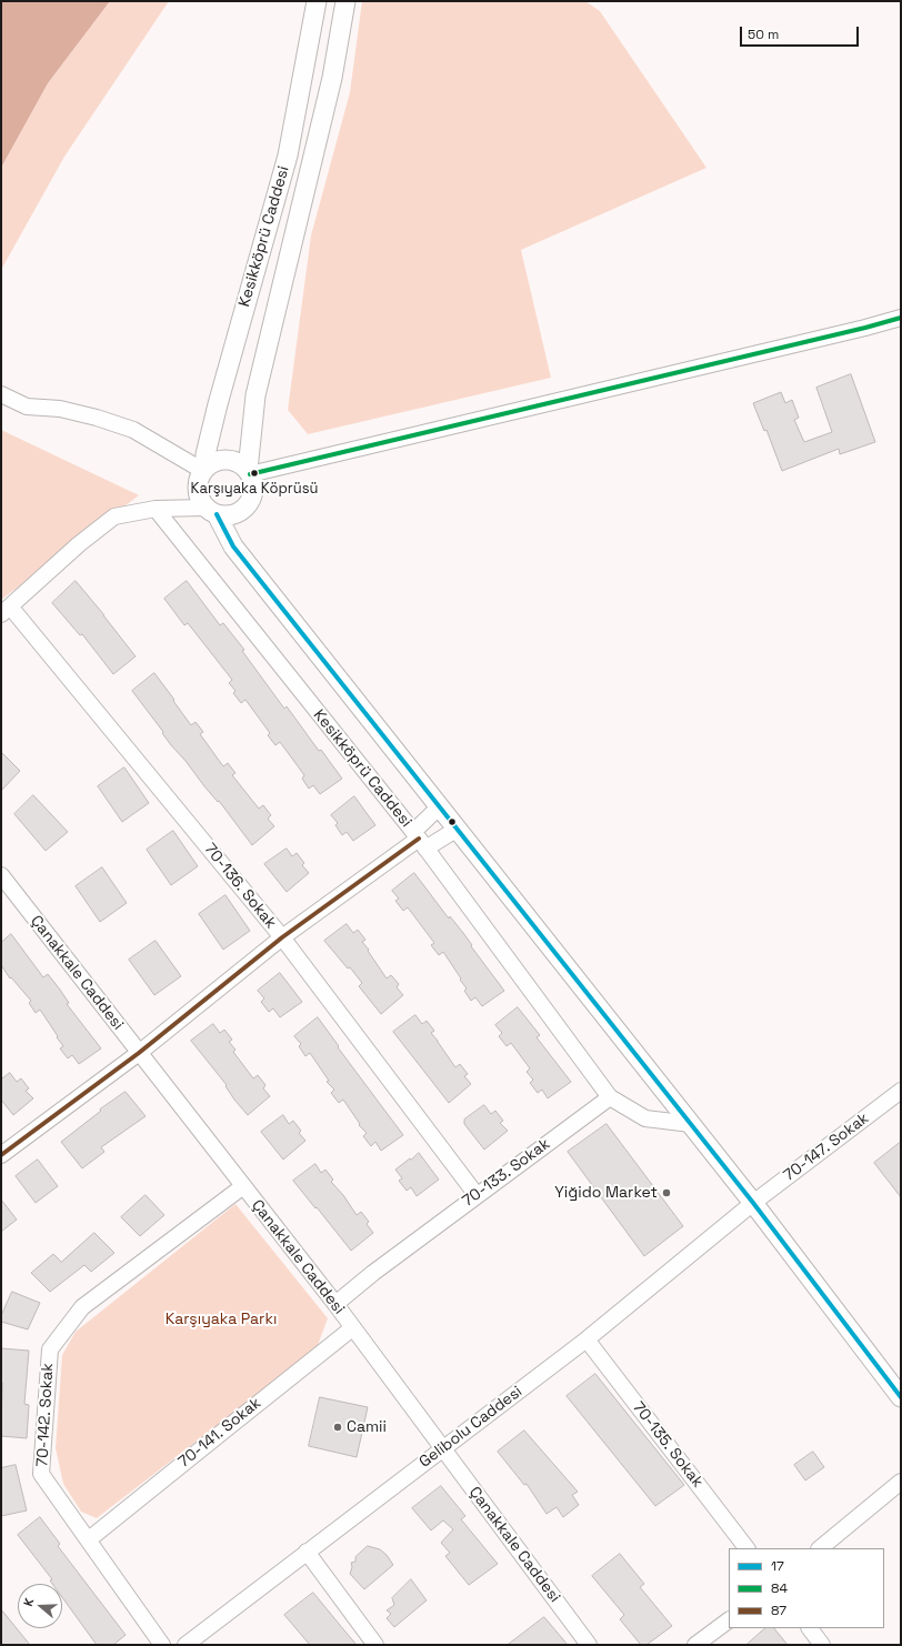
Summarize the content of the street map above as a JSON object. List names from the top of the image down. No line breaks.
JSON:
{"streets":{"street":["Kesikköprü Caddesi","70-136. Sokak","Çanakkale Caddesi","70-147. Sokak","70-133. Sokak","70-142. Sokak","Gelibolu Caddesi","70-141. Sokak","70-135. Sokak"]},"crossings":[["Kesikköprü Caddesi","70-133. Sokak"],["70-136. Sokak","70-133. Sokak"],["Çanakkale Caddesi","70-133. Sokak"],["Çanakkale Caddesi","70-142. Sokak"],["Çanakkale Caddesi","Gelibolu Caddesi"],["Çanakkale Caddesi","70-141. Sokak"],["70-147. Sokak","Gelibolu Caddesi"],["70-142. Sokak","70-141. Sokak"],["Gelibolu Caddesi","70-135. Sokak"]],"parks":["Karşıyaka Parkı"],"places":["Karşıyaka Köprüsü","Yiğido Market","Camii"],"lines":["transit line 84","transit line 17","transit line 87"],"legend":["17","84","87"],"scale_bar":"50 m","north":"left"}
